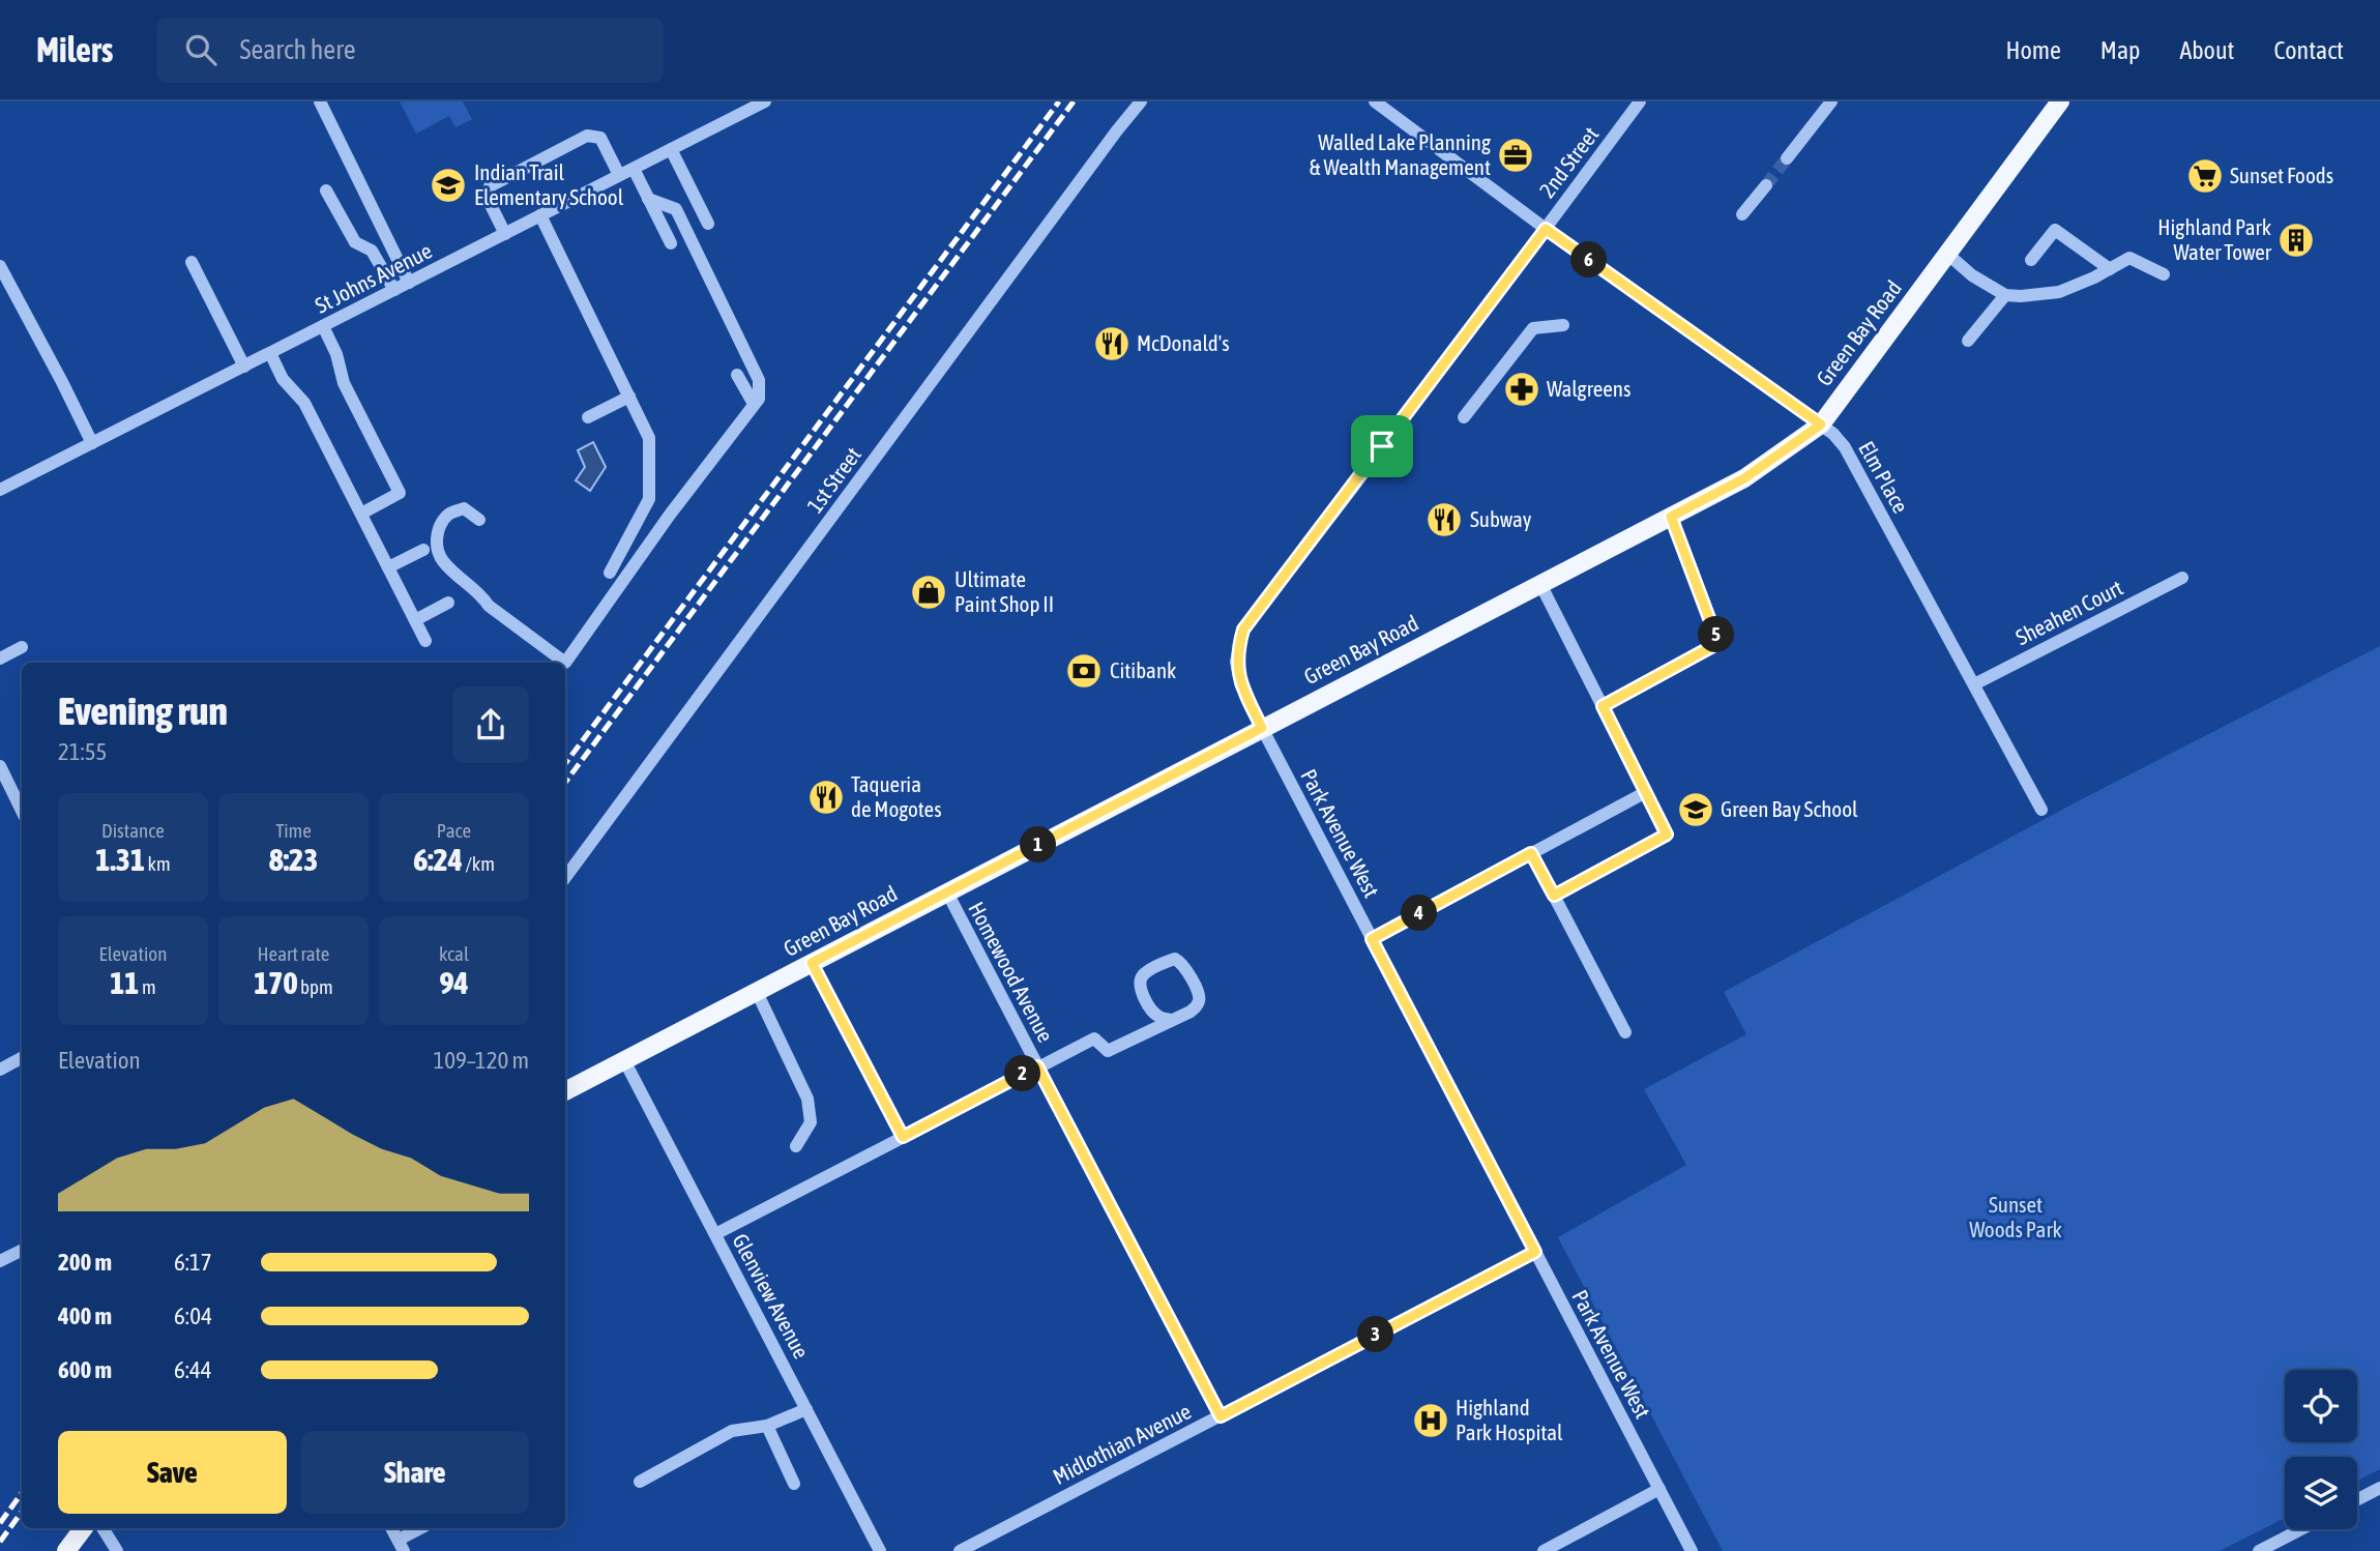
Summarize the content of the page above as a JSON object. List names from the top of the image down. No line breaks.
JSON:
{"streets":{"main road":["Green Bay Road"],"street":["2nd Street","St Johns Avenue","Elm Place","1st Street","Sheahen Court","Park Avenue West","Homewood Avenue","Glenview Avenue","Midlothian Avenue"]},"crossings":[["2nd Street","Elm Place"],["2nd Street","Park Avenue West"],["Green Bay Road","Elm Place"],["Green Bay Road","Park Avenue West"],["Green Bay Road","Homewood Avenue"],["Green Bay Road","Glenview Avenue"],["Elm Place","Sheahen Court"],["Park Avenue West","Midlothian Avenue"],["Homewood Avenue","Midlothian Avenue"]],"parks":["Sunset Woods Park"],"places":{"office":["Walled Lake Planning & Wealth Management"],"supermarket":["Sunset Foods"],"school or university":["Indian Trail Elementary School","Green Bay School"],"building":["Highland Park Water Tower"],"restaurant":["McDonald's","Subway","Taqueria de Mogotes"],"pharmacy":["Walgreens"],"shop":["Ultimate Paint Shop II"],"bank":["Citibank"],"hospital":["Highland Park Hospital"]},"page":{"header":"Milers","search":"Search here","nav":["Home","Map","About","Contact"],"pins":["6","5","1","4","2","3"],"heading":["Evening run","21:55"],"stats":[["Distance","1.31 km"],["Time","8:23"],["Pace","6:24 /km"],["Elevation","11 m"],["Heart rate","170 bpm"],["kcal","94"]],"chart":["Elevation","109–120 m"],"list":[{"name":"200 m","note":"6:17"},{"name":"400 m","note":"6:04"},{"name":"600 m","note":"6:44"}],"buttons":["Save","Share"]}}
